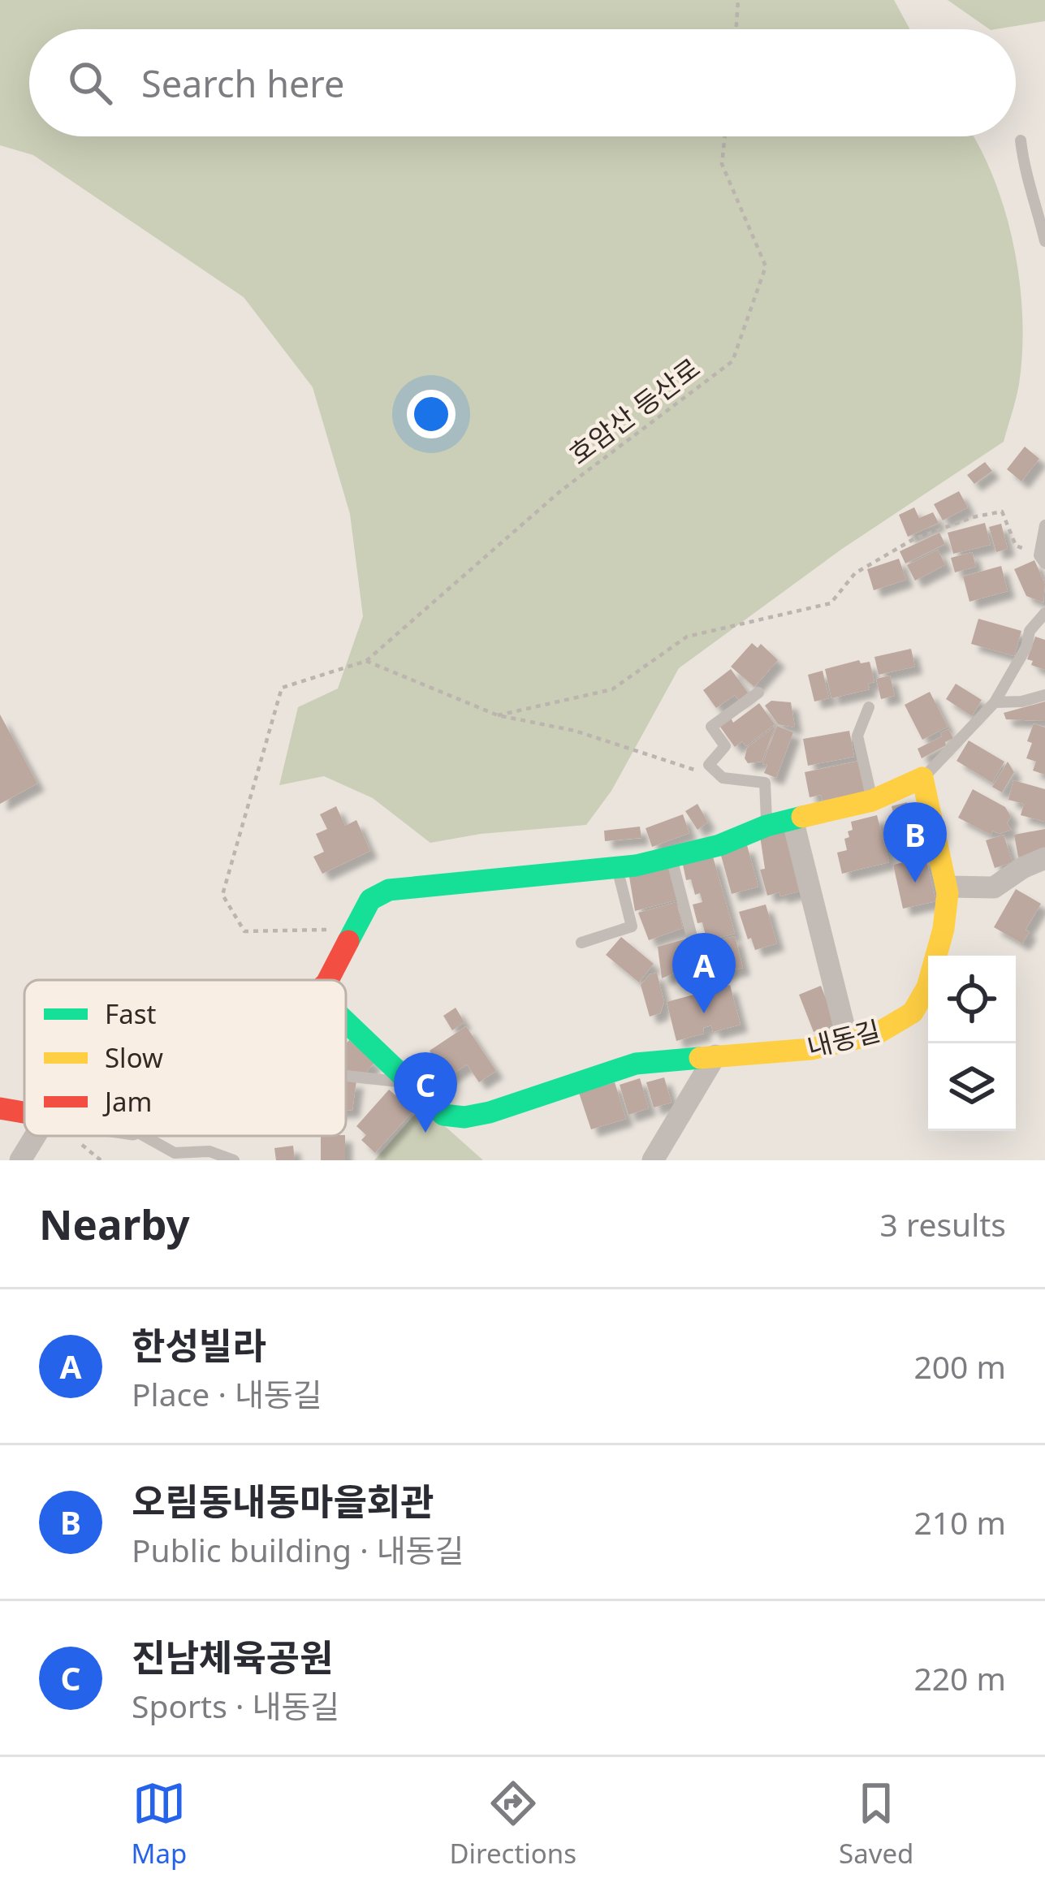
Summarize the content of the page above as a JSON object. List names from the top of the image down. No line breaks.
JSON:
{"streets":{"street":["내동길"],"path":["호암산 등산로"]},"legend":["Fast","Slow","Jam"],"page":{"search":"Search here","pins":["B","A","C"],"heading":["Nearby","3 results"],"list":[{"mark":"A","name":"한성빌라","note":"Place · 내동길","value":"200 m"},{"mark":"B","name":"오림동내동마을회관","note":"Public building · 내동길","value":"210 m"},{"mark":"C","name":"진남체육공원","note":"Sports · 내동길","value":"220 m"}],"nav":["Map","Directions","Saved"]}}
